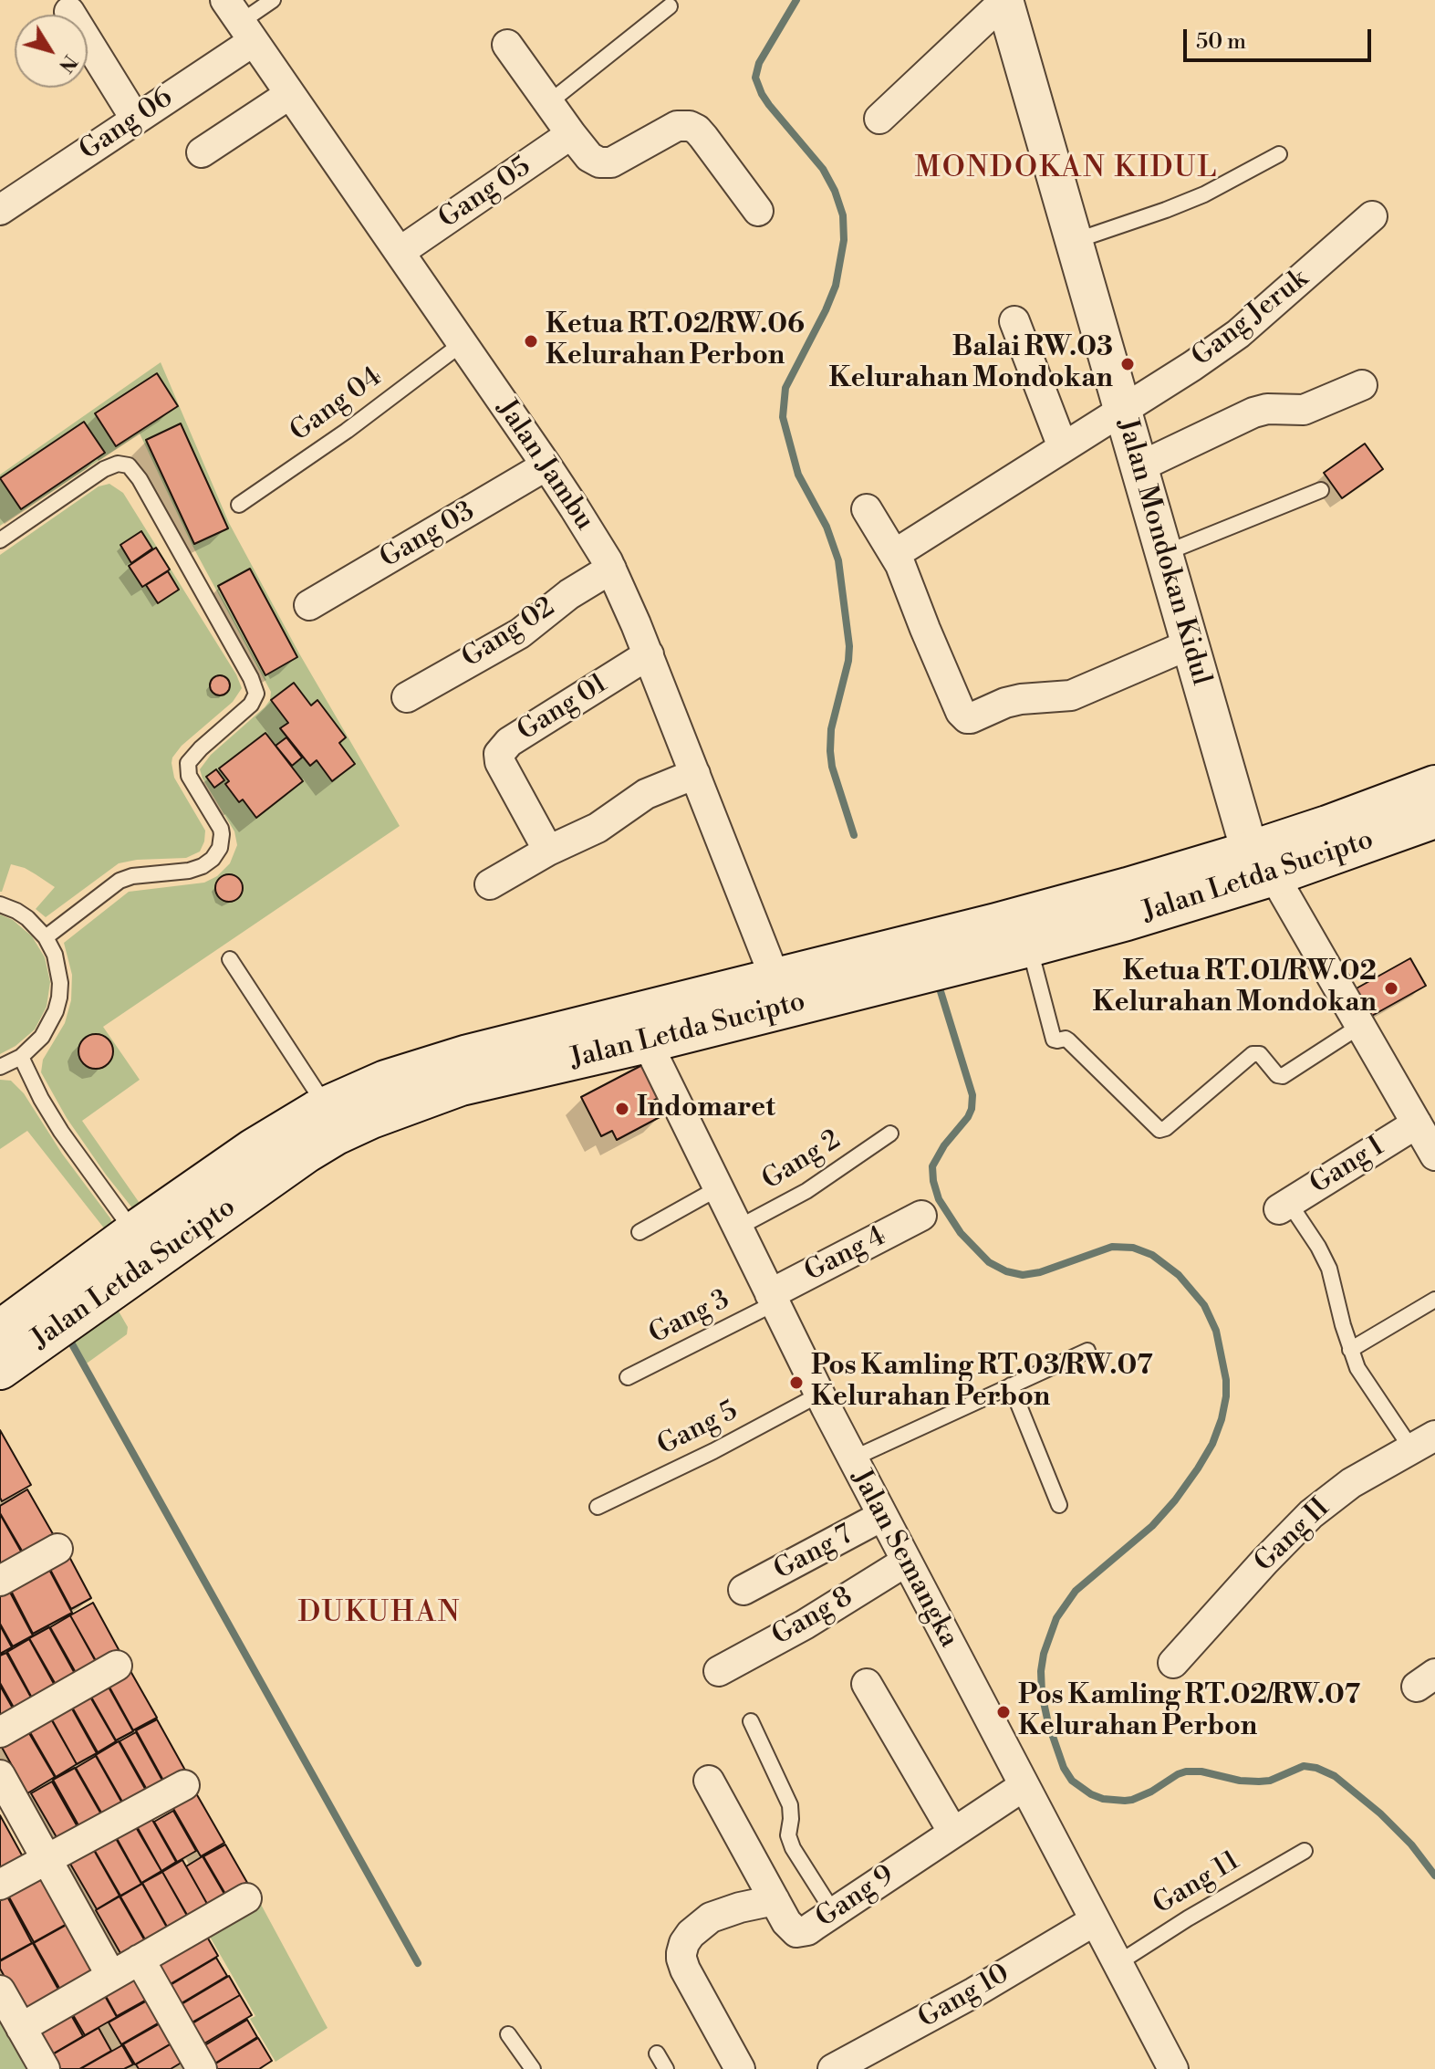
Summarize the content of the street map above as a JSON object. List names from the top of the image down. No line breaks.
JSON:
{"streets":{"main road":["Jalan Letda Sucipto"],"street":["Gang 06","Gang 05","Gang Jeruk","Jalan Jambu","Gang 03","Jalan Mondokan Kidul","Gang 02","Gang 01","Gang I","Gang 4","Gang II","Gang 7","Jalan Semangka","Gang 8","Gang 9","Gang 10"],"lane":["Gang 04","Gang 2","Gang 3","Gang 5","Gang 11"]},"crossings":[["Gang 06","Jalan Jambu"],["Gang 05","Jalan Jambu"],["Gang Jeruk","Jalan Mondokan Kidul"],["Gang 04","Jalan Jambu"],["Jalan Jambu","Gang 03"],["Jalan Jambu","Gang 02"],["Jalan Jambu","Gang 01"],["Jalan Jambu","Jalan Letda Sucipto"],["Jalan Mondokan Kidul","Jalan Letda Sucipto"],["Jalan Letda Sucipto","Jalan Semangka"],["Gang 2","Jalan Semangka"],["Gang 4","Gang 3"],["Gang 4","Jalan Semangka"],["Gang 3","Jalan Semangka"],["Gang 5","Jalan Semangka"],["Gang 7","Jalan Semangka"],["Jalan Semangka","Gang 8"],["Jalan Semangka","Gang 11"],["Jalan Semangka","Gang 9"],["Jalan Semangka","Gang 10"]],"districts":["MONDOKAN KIDUL","DUKUHAN"],"places":["Ketua RT.02/RW.06 Kelurahan Perbon","Balai RW.03 Kelurahan Mondokan","Ketua RT.01/RW.02 Kelurahan Mondokan","Indomaret","Pos Kamling RT.03/RW.07 Kelurahan Perbon","Pos Kamling RT.02/RW.07 Kelurahan Perbon"],"scale_bar":"50 m","north":"bottom right"}
